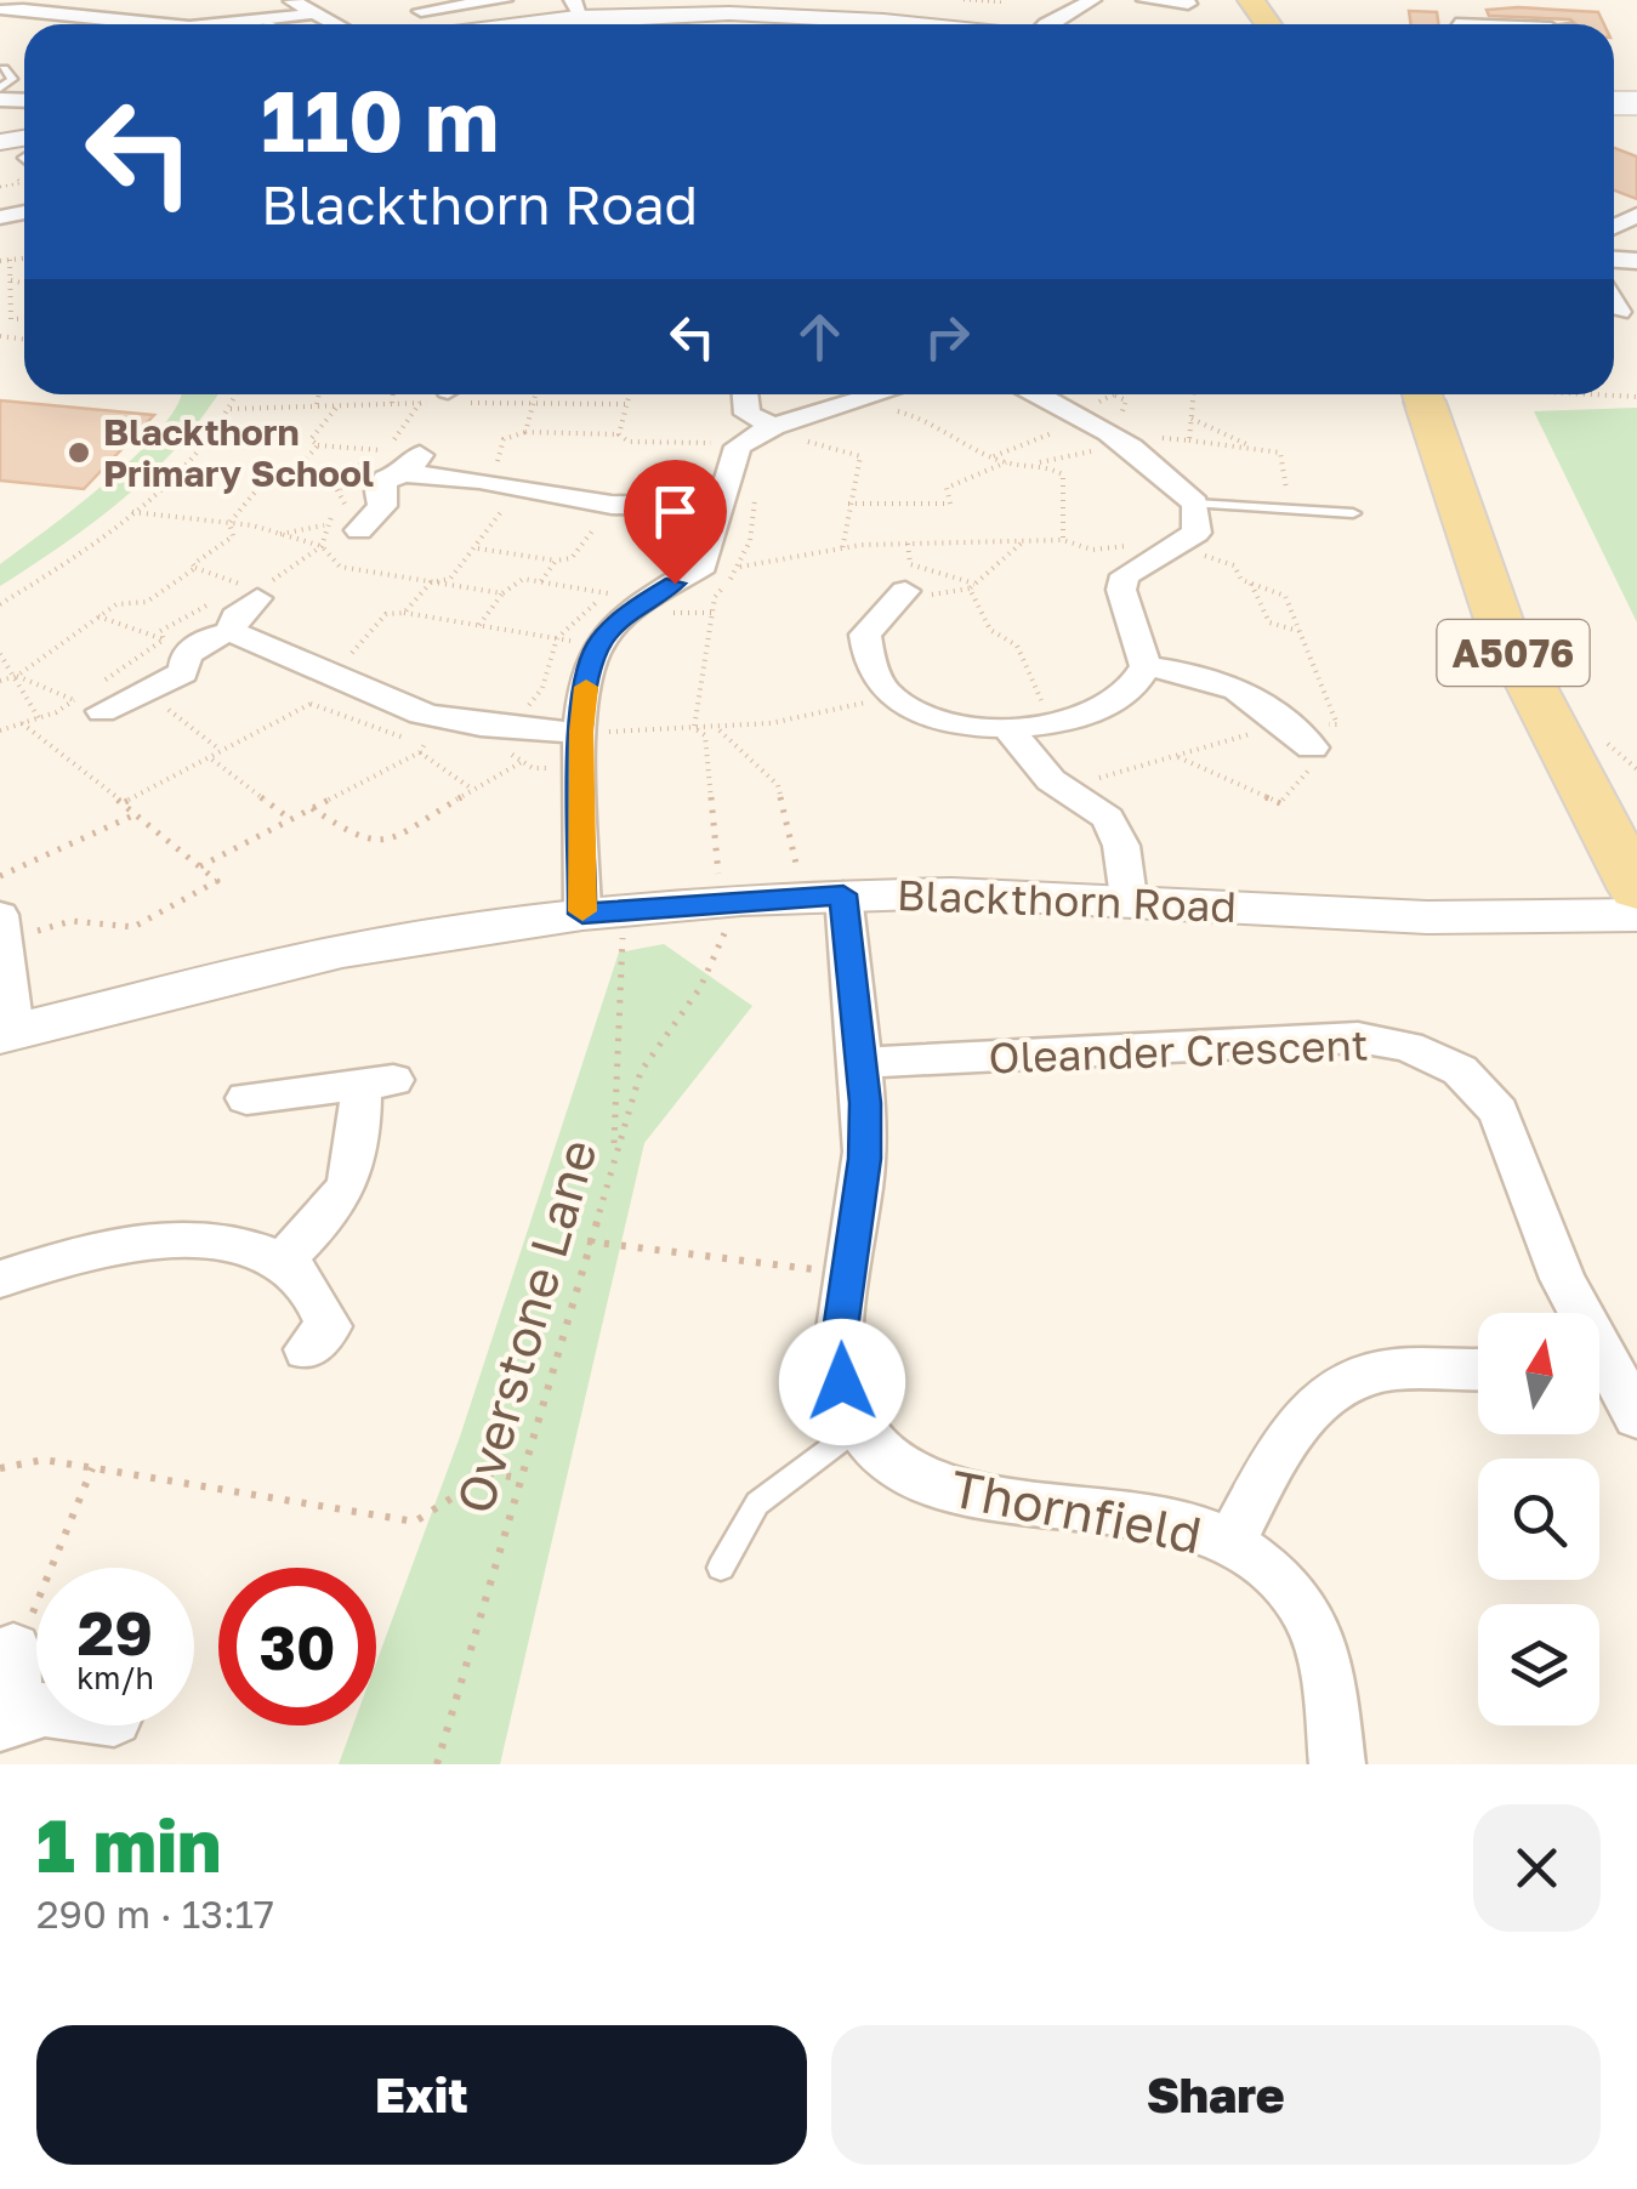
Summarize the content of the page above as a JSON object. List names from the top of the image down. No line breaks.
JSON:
{"streets":{"main road":["A5076"],"street":["Blackthorn Road","Oleander Crescent","Thornfield"],"path":["Overstone Lane"]},"crossings":[["Blackthorn Road","Thornfield"],["Oleander Crescent","Thornfield"]],"places":["Blackthorn Primary School"],"north":"top","page":{"turn":["110 m","Blackthorn Road"],"speed":"29 km/h","limit":"30","heading":["1 min","290 m · 13:17"],"buttons":["Exit","Share"]}}
